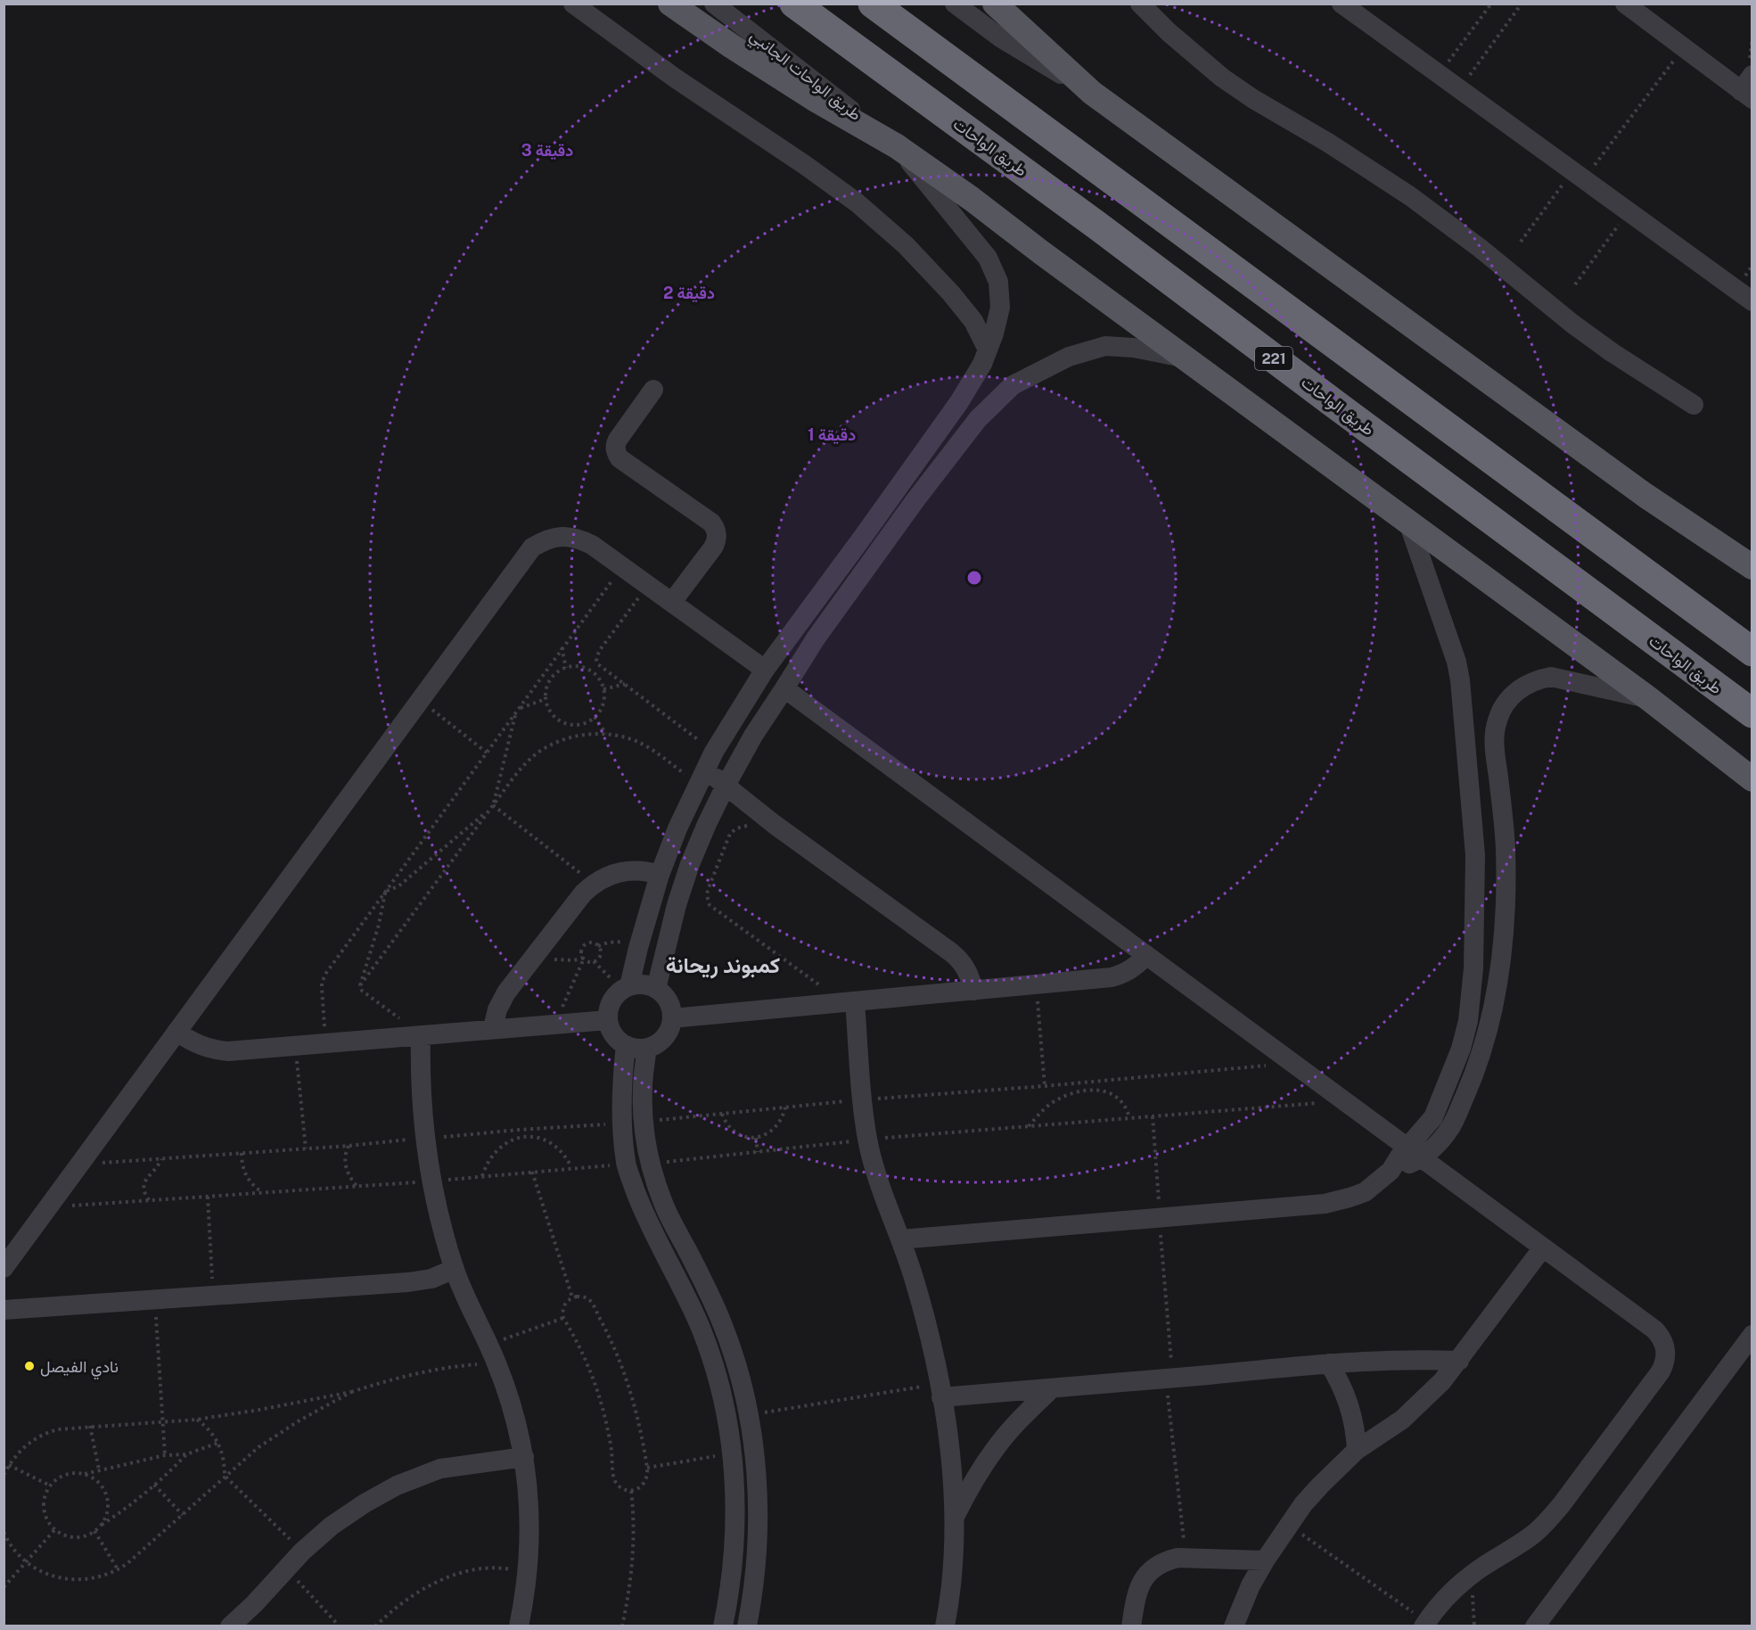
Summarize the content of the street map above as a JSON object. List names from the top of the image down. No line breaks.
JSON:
{"streets":{"highway":["طريق الواحات","221"],"street":["طريق الواحات الجانبي"]},"districts":["كمبوند ريحانة"],"places":["نادي الفيصل"],"rings":["3 دقيقة","2 دقيقة","1 دقيقة"]}
